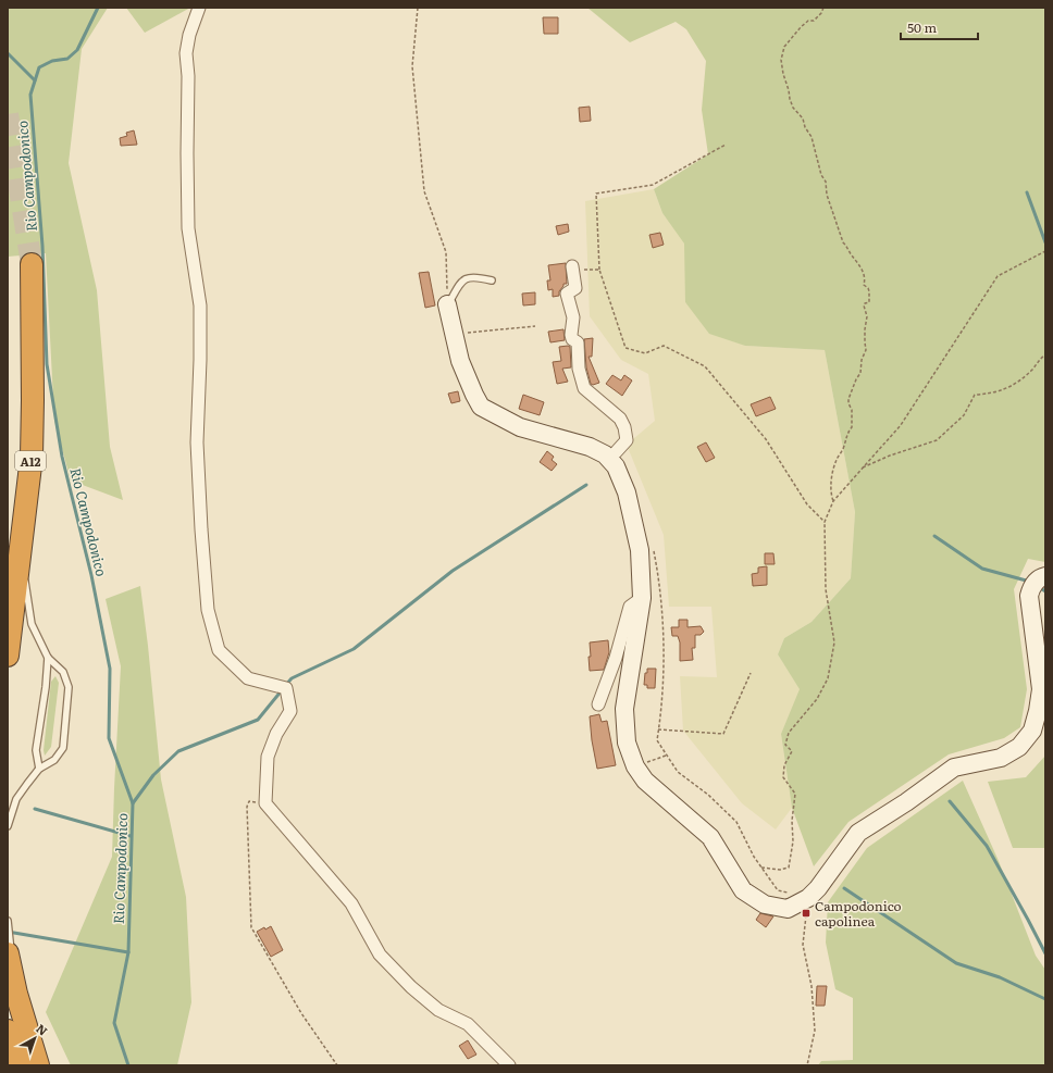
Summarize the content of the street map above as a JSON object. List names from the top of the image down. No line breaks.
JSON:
{"streets":{"highway":["A12"]},"water":["Rio Campodonico"],"places":{"transit":["Campodonico capolinea"]},"scale_bar":"50 m","north":"top right"}
